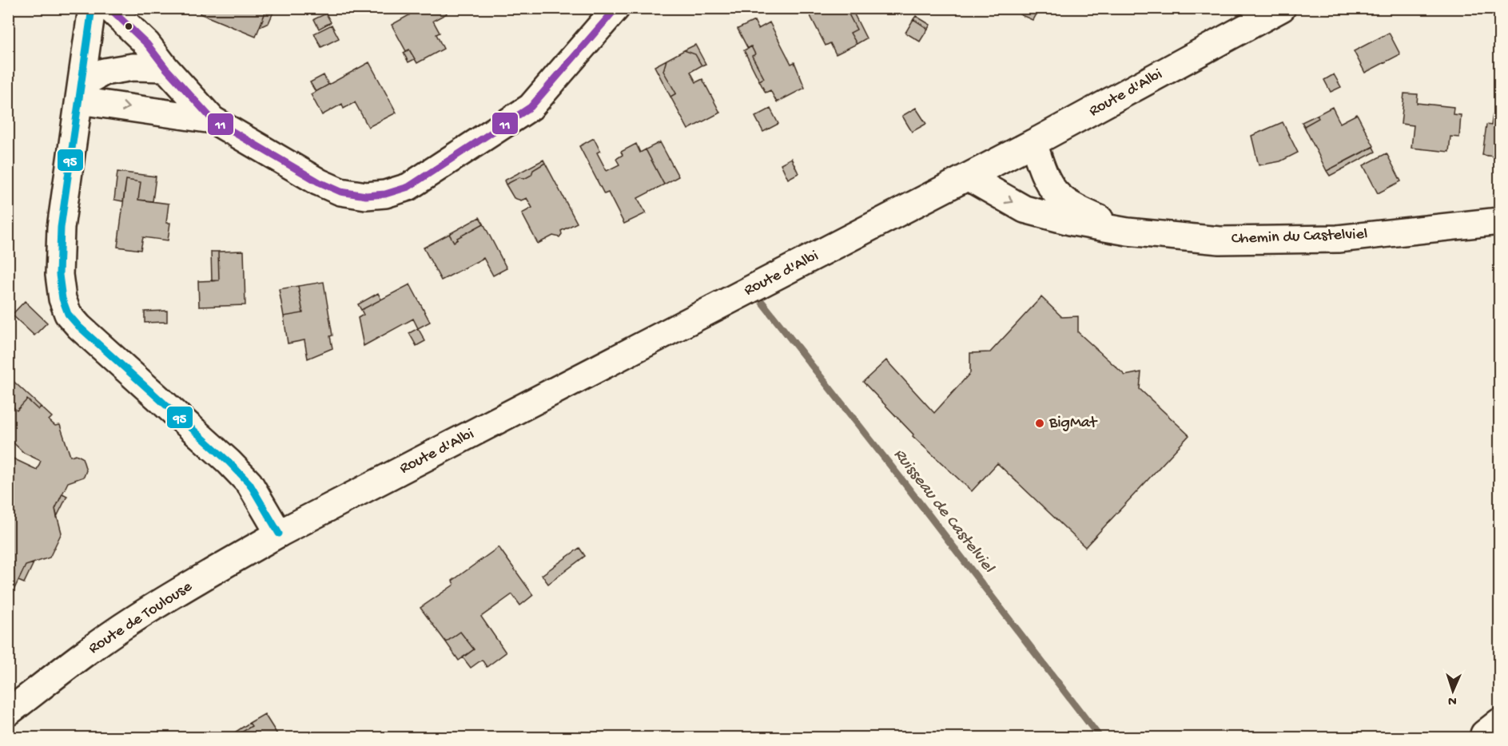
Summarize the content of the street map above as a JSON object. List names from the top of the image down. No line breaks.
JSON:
{"streets":{"street":["Route d'Albi","Chemin du Castelviel","Route de Toulouse"]},"crossings":[["Route d'Albi","Chemin du Castelviel"],["Route d'Albi","Route de Toulouse"]],"water":["Ruisseau de Castelviel"],"places":["BigMat"],"lines":["transit line 95","transit line 11"],"north":"bottom"}
